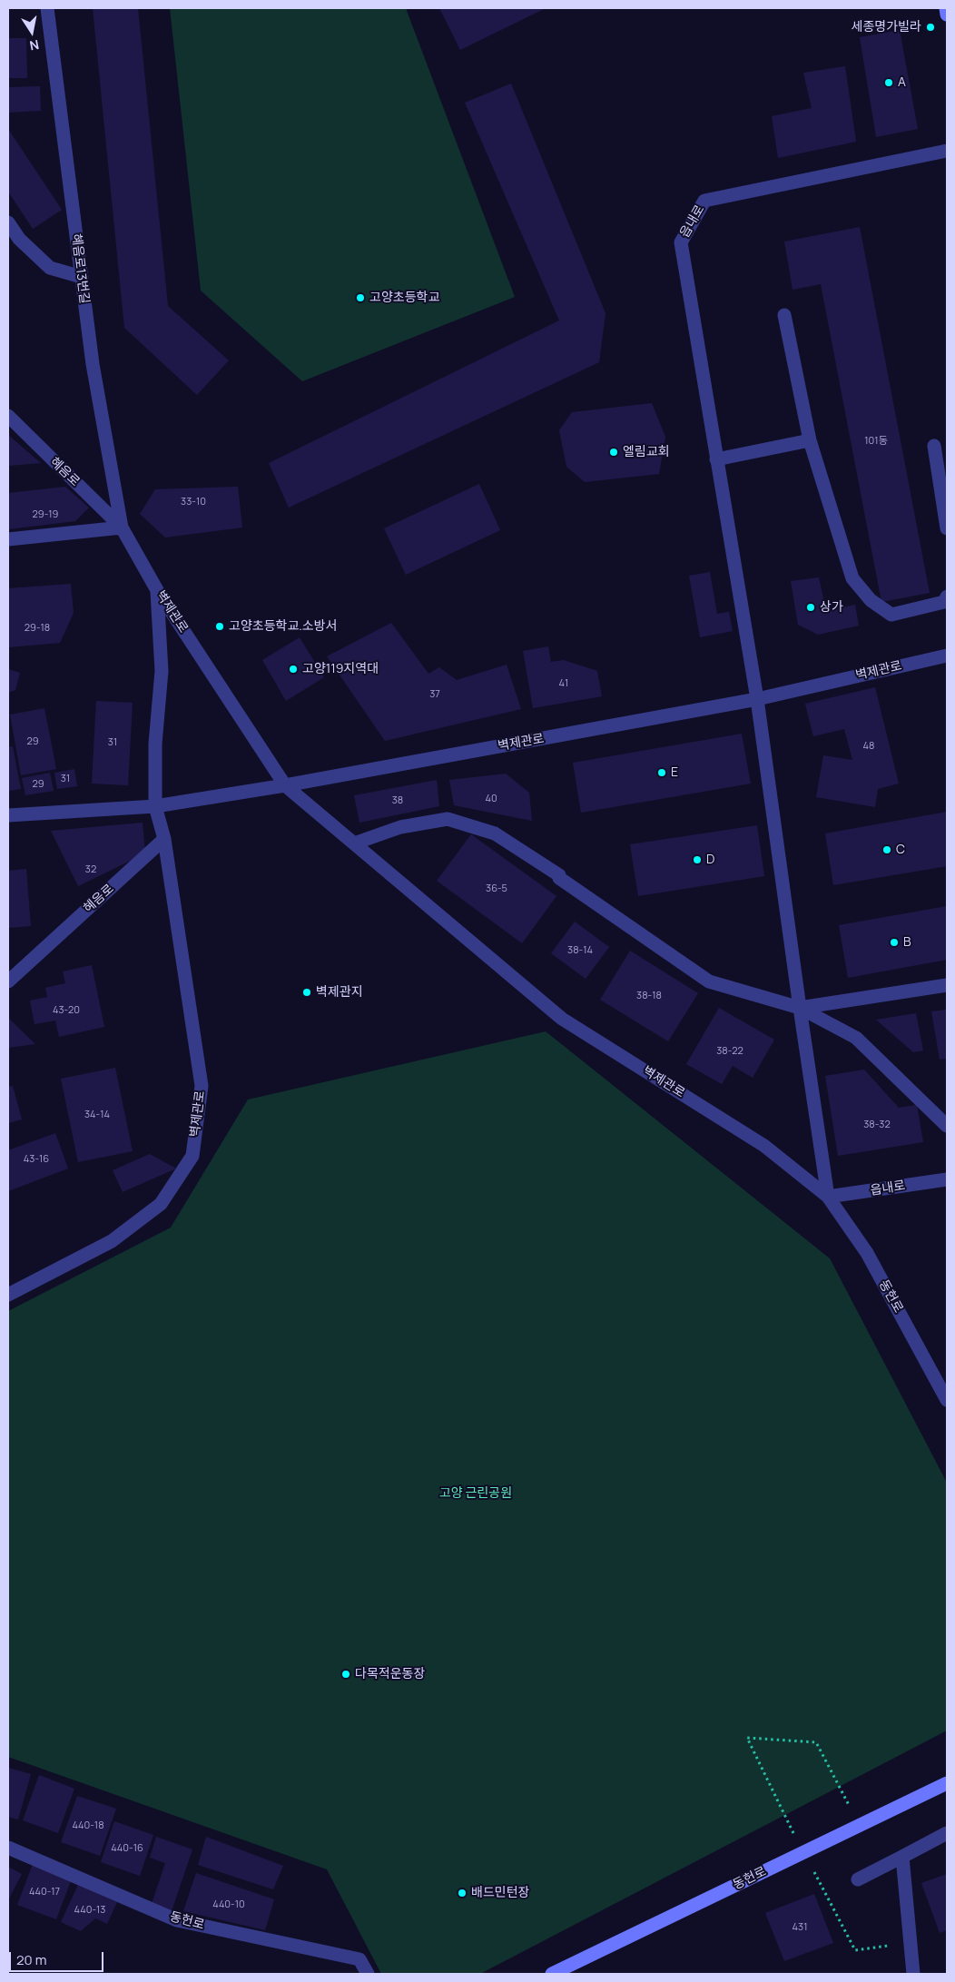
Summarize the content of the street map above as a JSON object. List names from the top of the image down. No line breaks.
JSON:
{"streets":{"street":["읍내로","혜음로13번길","혜음로","벽제관로","동헌로"]},"crossings":[["읍내로","벽제관로"],["읍내로","동헌로"],["혜음로13번길","혜음로"],["혜음로13번길","벽제관로"],["혜음로","벽제관로"],["벽제관로","동헌로"]],"parks":["고양 근린공원"],"places":["세종명가빌라","A","고양초등학교","엘림교회","상가","고양초등학교.소방서","고양119지역대","E","C","D","B","벽제관지","다목적운동장","배드민턴장"],"house_numbers":["101동","33-10","29-19","29-18","41","37","29","31","48","31","29","40","38","32","36-5","38-14","38-18","43-20","38-22","34-14","38-32","43-16","440-18","440-16","440-17","440-10","440-13","431"],"scale_bar":"20 m","north":"bottom"}
